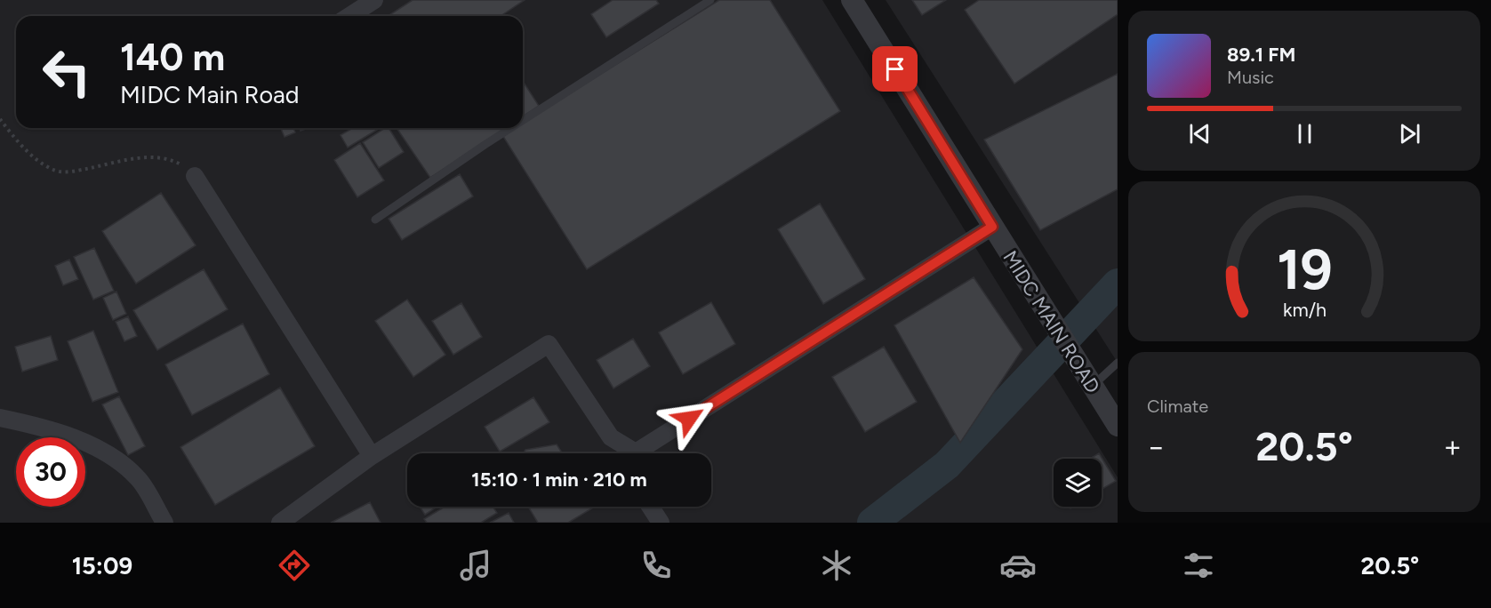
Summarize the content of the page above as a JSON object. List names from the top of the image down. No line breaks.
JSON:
{"streets":{"street":["MIDC MAIN ROAD"]},"page":{"turn":["140 m","MIDC Main Road"],"song":["89.1 FM","Music"],"tile":"Climate","heat":["−","20.5°","+"],"limit":"30","trip":"15:10 · 1 min · 210 m","tabs":["15:09","20.5°"],"gauge":["19","km/h"]}}
